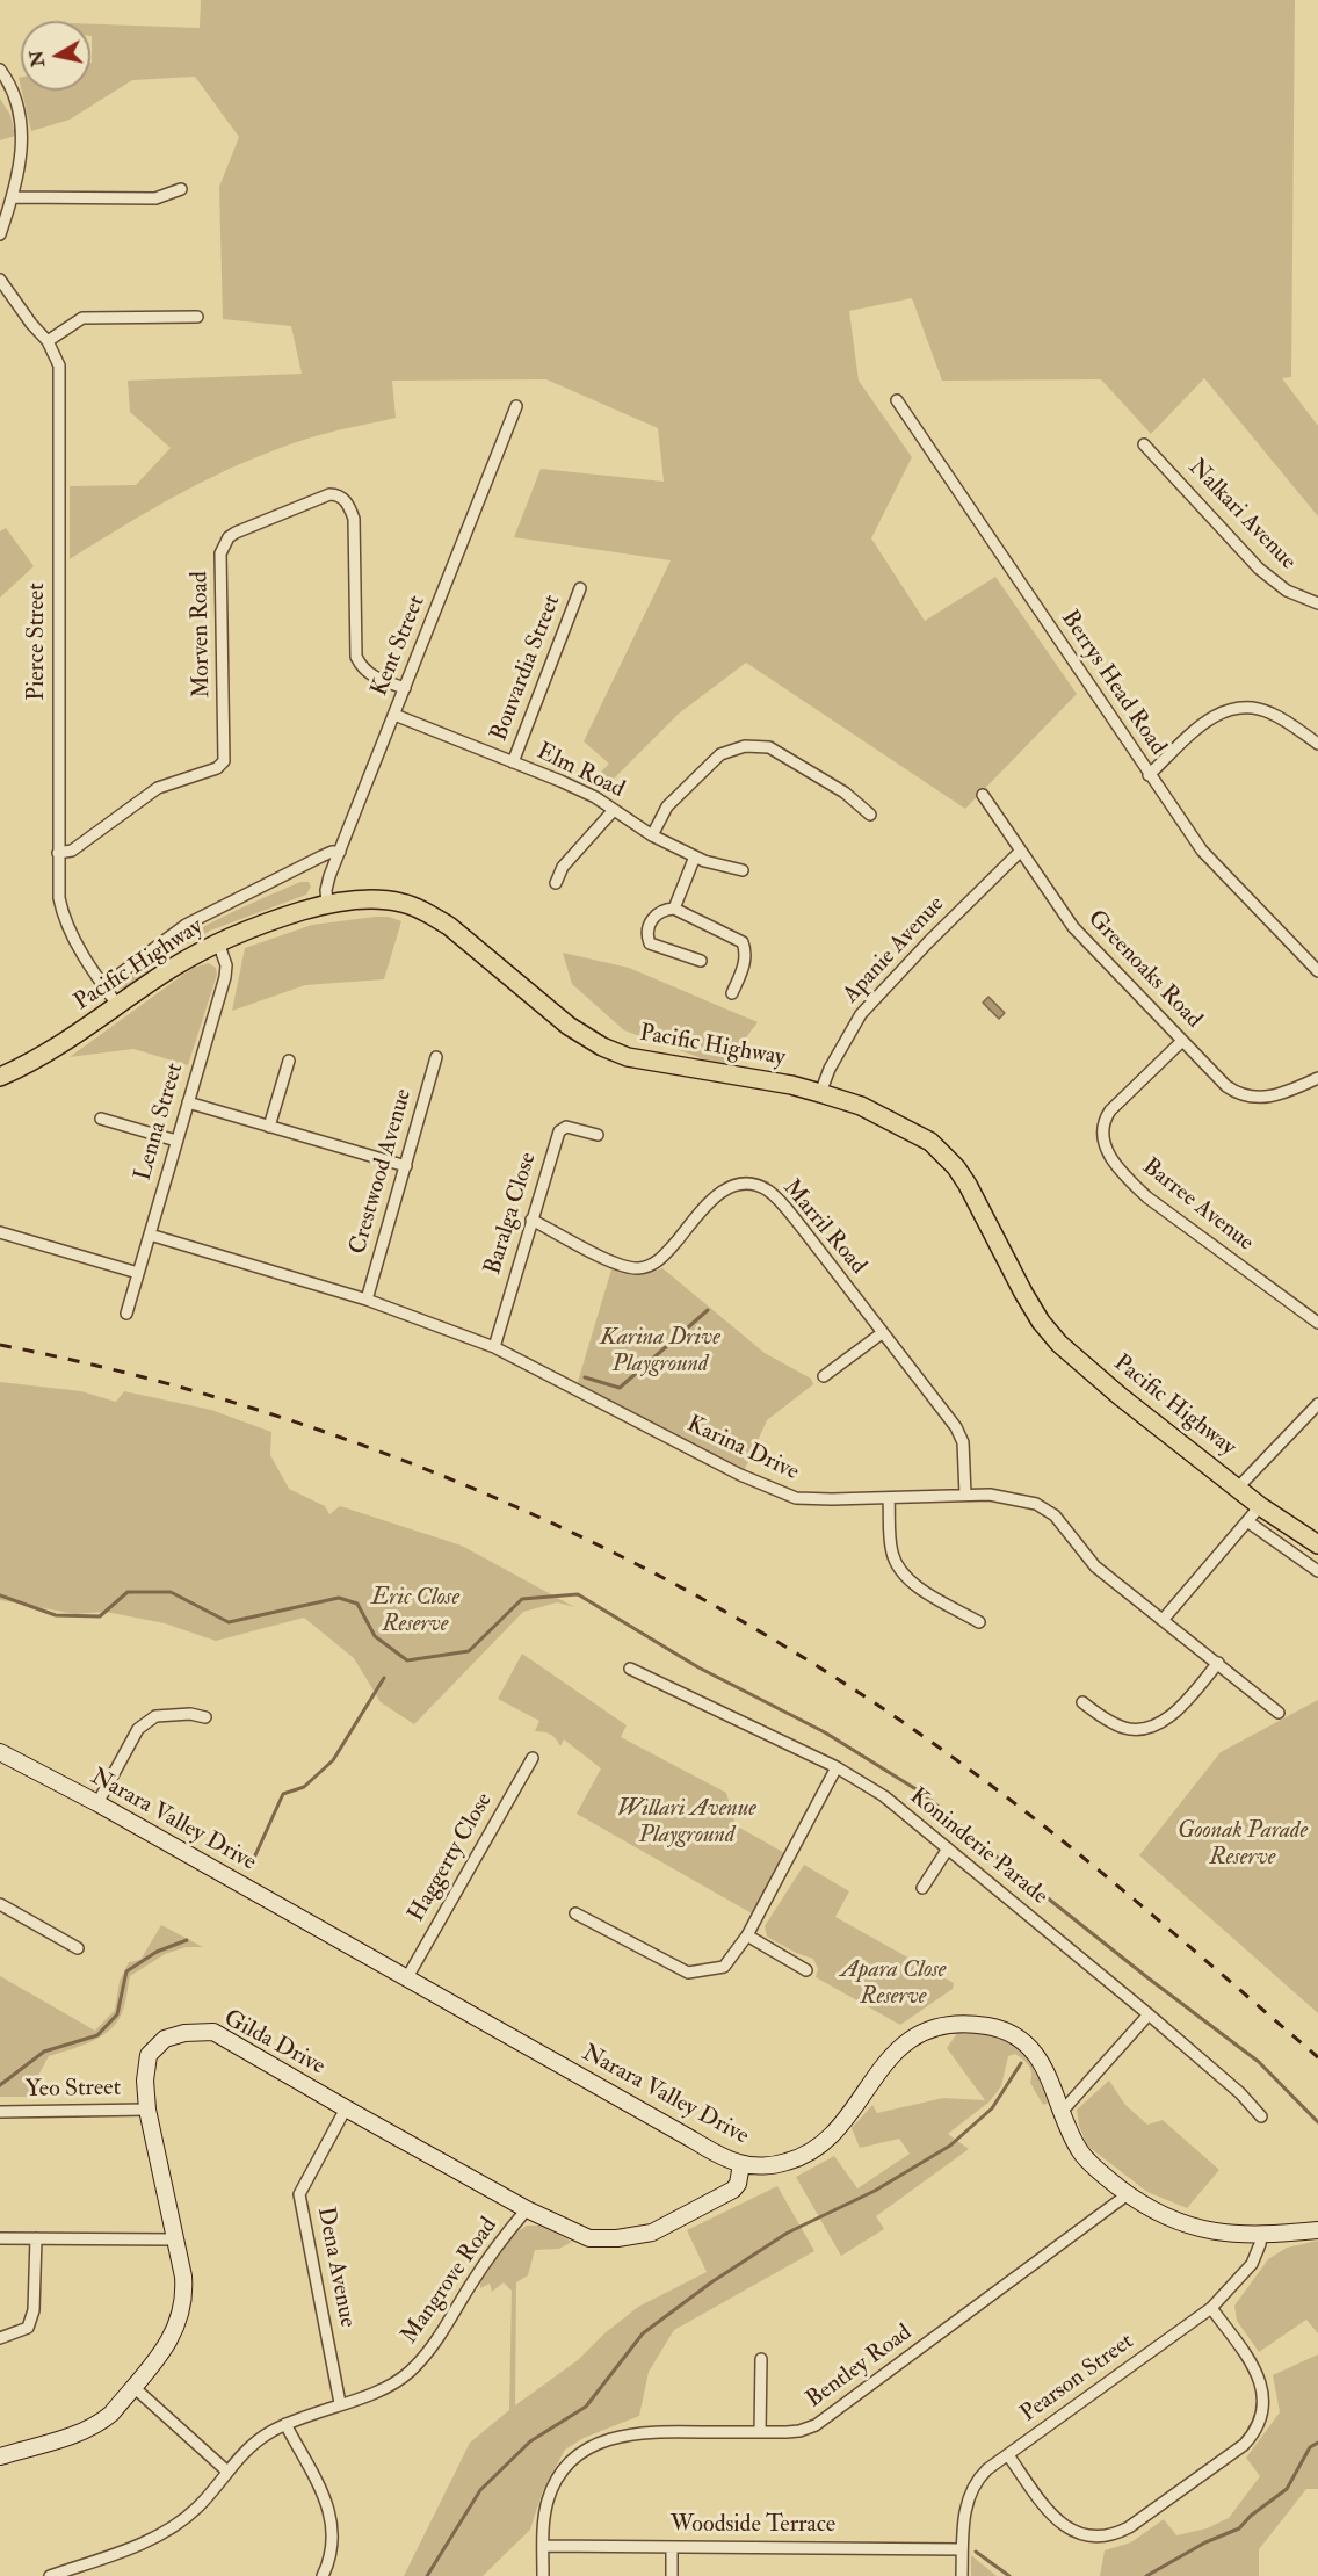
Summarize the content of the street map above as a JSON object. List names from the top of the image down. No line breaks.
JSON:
{"streets":{"main road":["Pacific Highway","Narara Valley Drive","Gilda Drive"],"street":["Nalkari Avenue","Morven Road","Pierce Street","Kent Street","Bouvardia Street","Berrys Head Road","Elm Road","Apanie Avenue","Greenoaks Road","Lenna Street","Crestwood Avenue","Barree Avenue","Baralga Close","Marril Road","Karina Drive","Koninderie Parade","Haggerty Close","Yeo Street","Dena Avenue","Mangrove Road","Bentley Road","Pearson Street","Woodside Terrace"]},"crossings":[["Morven Road","Pierce Street"],["Morven Road","Kent Street"],["Pierce Street","Pacific Highway"],["Kent Street","Elm Road"],["Kent Street","Pacific Highway"],["Bouvardia Street","Elm Road"],["Apanie Avenue","Pacific Highway"],["Apanie Avenue","Greenoaks Road"],["Pacific Highway","Lenna Street"],["Greenoaks Road","Barree Avenue"],["Lenna Street","Karina Drive"],["Crestwood Avenue","Karina Drive"],["Baralga Close","Marril Road"],["Baralga Close","Karina Drive"],["Marril Road","Karina Drive"],["Narara Valley Drive","Haggerty Close"],["Narara Valley Drive","Gilda Drive"],["Narara Valley Drive","Bentley Road"],["Narara Valley Drive","Pearson Street"],["Gilda Drive","Yeo Street"],["Gilda Drive","Dena Avenue"],["Gilda Drive","Mangrove Road"],["Dena Avenue","Mangrove Road"],["Bentley Road","Woodside Terrace"],["Pearson Street","Woodside Terrace"]],"parks":["Karina Drive Playground","Eric Close Reserve","Willari Avenue Playground","Goonak Parade Reserve","Apara Close Reserve"],"north":"left"}
